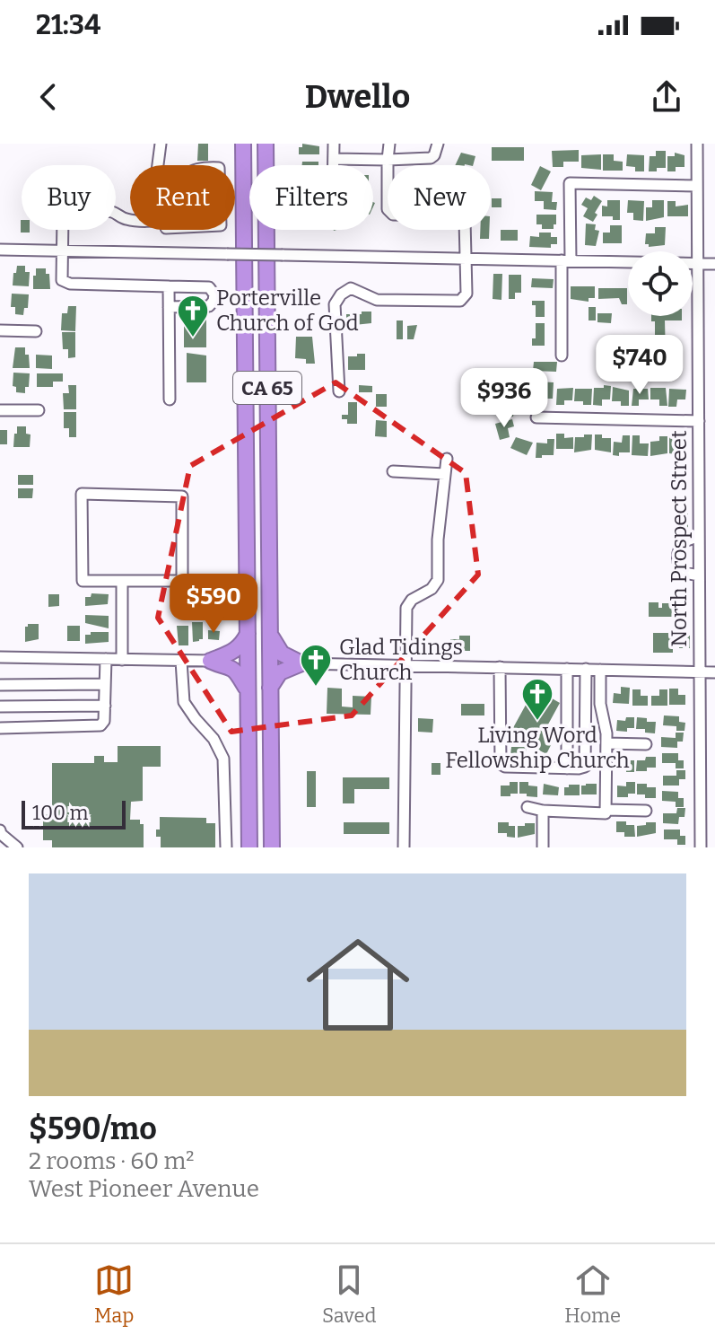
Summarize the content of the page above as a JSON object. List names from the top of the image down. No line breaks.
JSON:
{"streets":{"highway":["CA 65"],"street":["North Prospect Street"]},"places":{"church":["Porterville Church of God","Glad Tidings Church","Living Word Fellowship Church"]},"scale_bar":"100 m","page":{"status":"21:34","header":"Dwello","chip":["Buy","Rent","Filters","New"],"price":["$740","$936","$590"],"scale":"100 m","list":[{"name":"$590/mo","note":"2 rooms · 60 m² · West Pioneer Avenue"}],"tabs":["Map","Saved","Home"]}}
